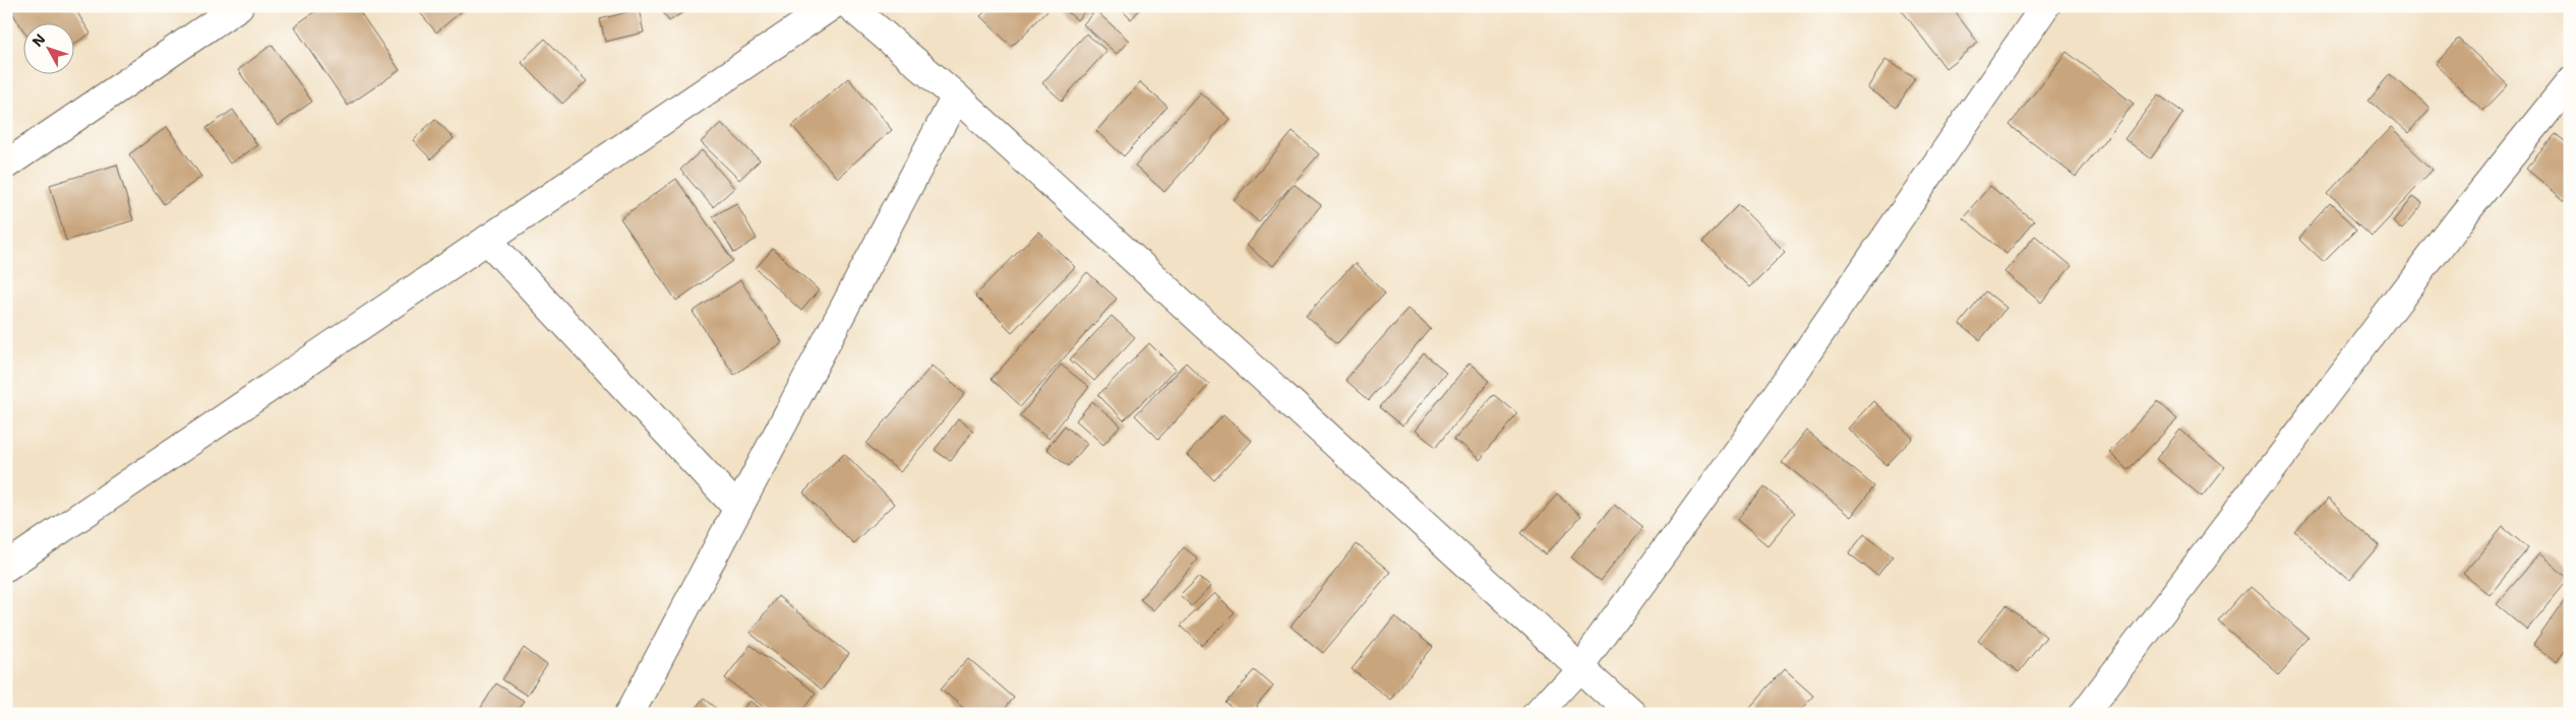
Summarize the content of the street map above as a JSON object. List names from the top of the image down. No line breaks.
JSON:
{"north":"top left"}
